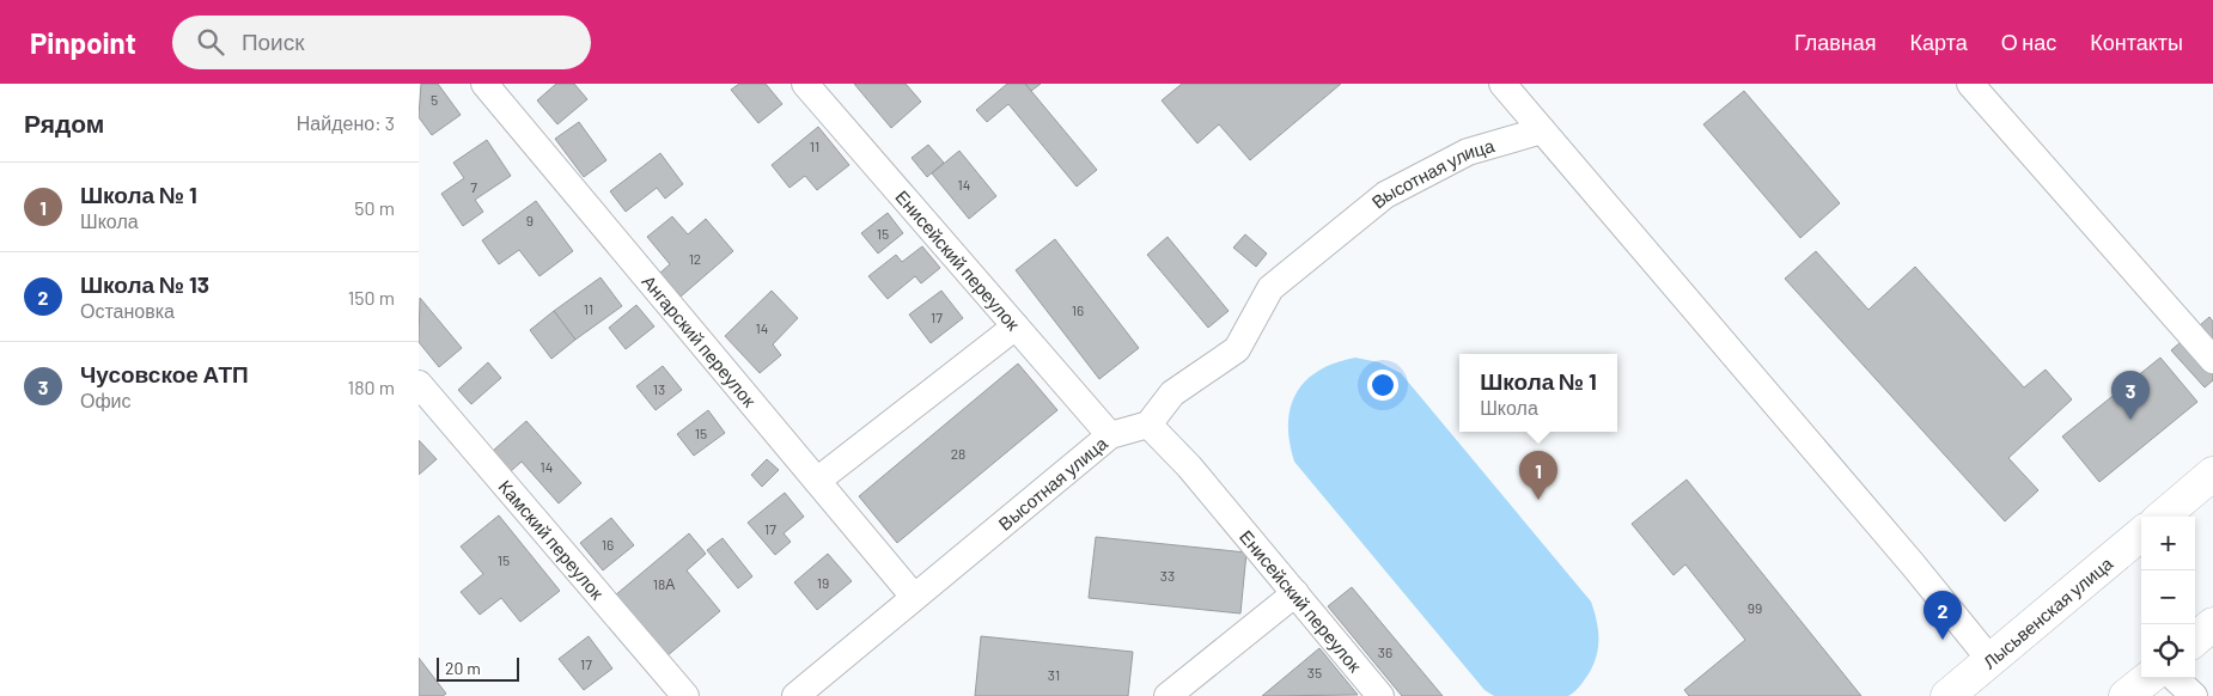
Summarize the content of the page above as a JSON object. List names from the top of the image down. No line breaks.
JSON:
{"streets":{"main road":["Лысьвенская улица"],"street":["Высотная улица","Енисейский переулок","Ангарский переулок","Камский переулок"]},"crossings":[["Высотная улица","Енисейский переулок"],["Высотная улица","Ангарский переулок"]],"house_numbers":["5","11","14","7","9","15","12","11","16","17","14","13","15","28","14","17","16","15","33","19","18А","99","36","17","35","31"],"scale_bar":"20 m","page":{"header":"Pinpoint","search":"Поиск","nav":["Главная","Карта","О нас","Контакты"],"heading":["Рядом","Найдено: 3"],"list":[{"mark":"1","name":"Школа № 1","note":"Школа","value":"50 m"},{"mark":"2","name":"Школа № 13","note":"Остановка","value":"150 m"},{"mark":"3","name":"Чусовское АТП","note":"Офис","value":"180 m"}],"popup":["Школа № 1","Школа"],"pins":["3","1","2"],"map_buttons":["+","−"],"scale":"20 m"}}
